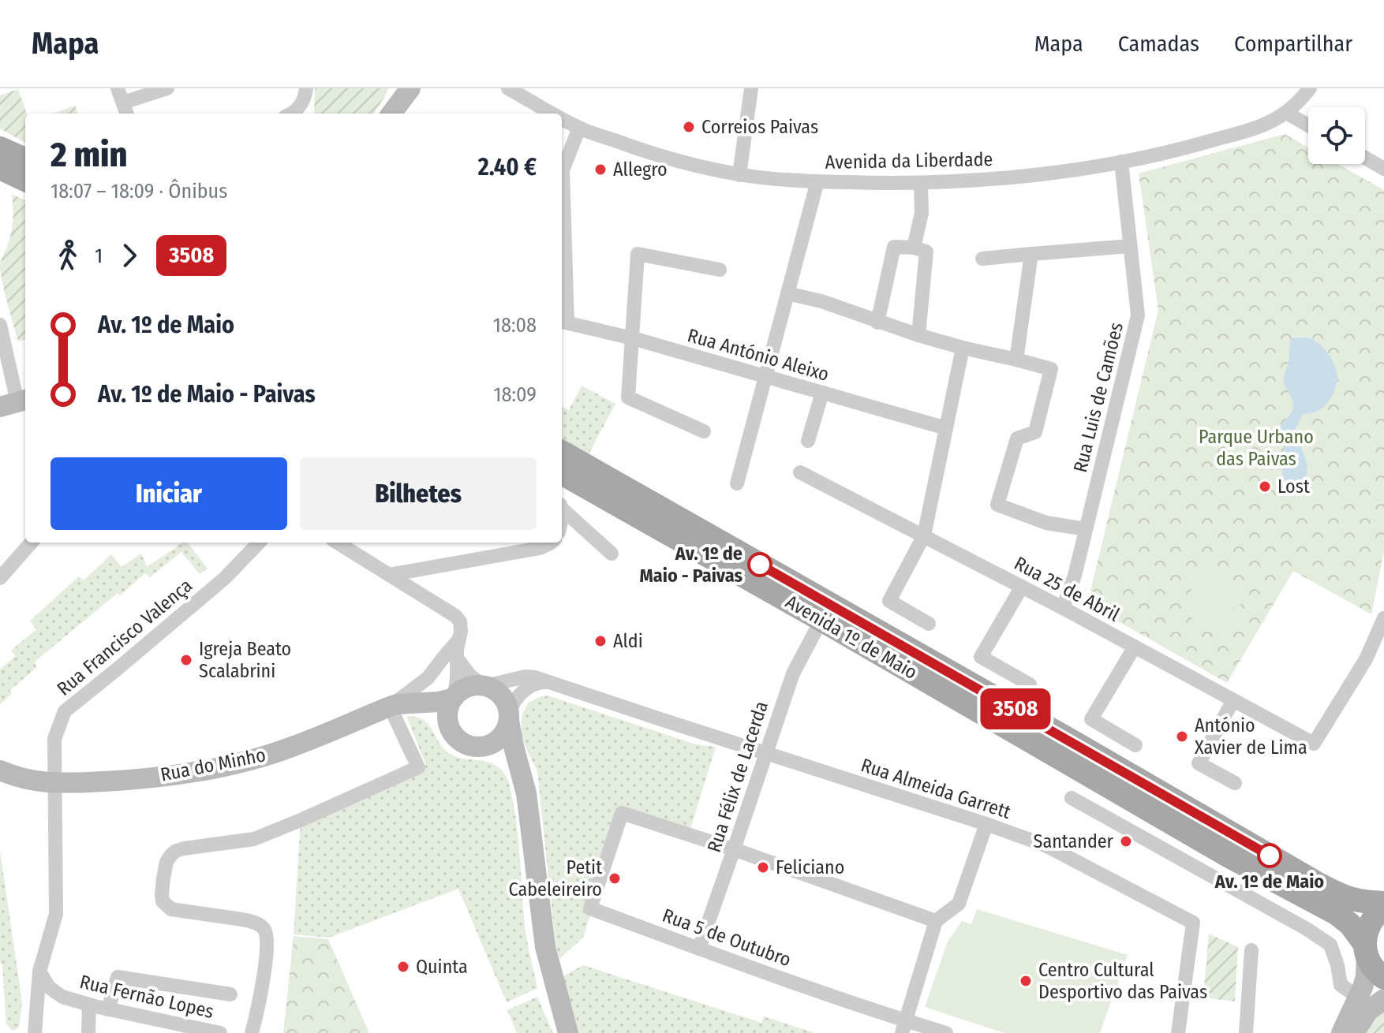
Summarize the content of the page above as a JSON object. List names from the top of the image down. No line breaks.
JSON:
{"streets":{"main road":["Avenida 1º de Maio"],"street":["Avenida da Liberdade","Rua António Aleixo","Rua Luis de Camões","Rua 25 de Abril","Rua Francisco Valença","Rua do Minho","Rua Félix de Lacerda","Rua Almeida Garrett","Rua 5 de Outubro","Rua Fernão Lopes"]},"crossings":[["Avenida da Liberdade","Rua Luis de Camões"],["Rua Luis de Camões","Rua 25 de Abril"],["Rua Francisco Valença","Rua do Minho"],["Avenida 1º de Maio","Rua Félix de Lacerda"],["Rua do Minho","Rua Almeida Garrett"],["Rua Félix de Lacerda","Rua Almeida Garrett"],["Rua Félix de Lacerda","Rua 5 de Outubro"]],"parks":["Parque Urbano das Paivas"],"places":["Correios Paivas","Allegro","Lost","Av. 1º de Maio - Paivas","Aldi","Igreja Beato Scalabrini","António Xavier de Lima","Santander","Av. 1º de Maio","Feliciano","Petit Cabeleireiro","Quinta","Centro Cultural Desportivo das Paivas"],"lines":["bus line 3508"],"page":{"header":"Mapa","nav":["Mapa","Camadas","Compartilhar"],"on_map":"3508","heading":["2 min","18:07 – 18:09 · Ônibus","2.40 €"],"legs":["1","3508"],"list":[{"name":"Av. 1º de Maio","value":"18:08"},{"name":"Av. 1º de Maio - Paivas","value":"18:09"}],"buttons":["Iniciar","Bilhetes"]}}
